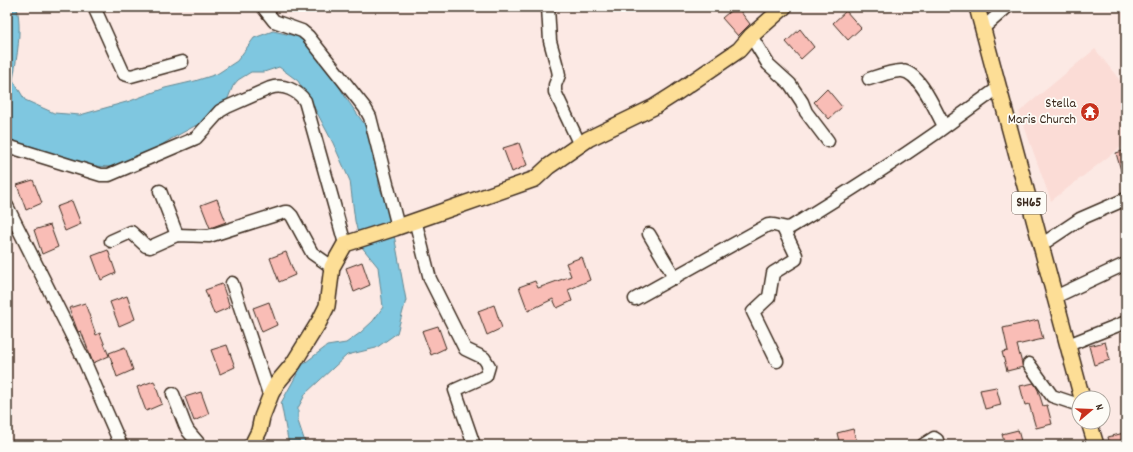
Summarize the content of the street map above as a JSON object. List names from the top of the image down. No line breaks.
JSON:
{"streets":{"main road":["SH65"]},"places":{"temple":["Stella Maris Church"]},"north":"right"}
